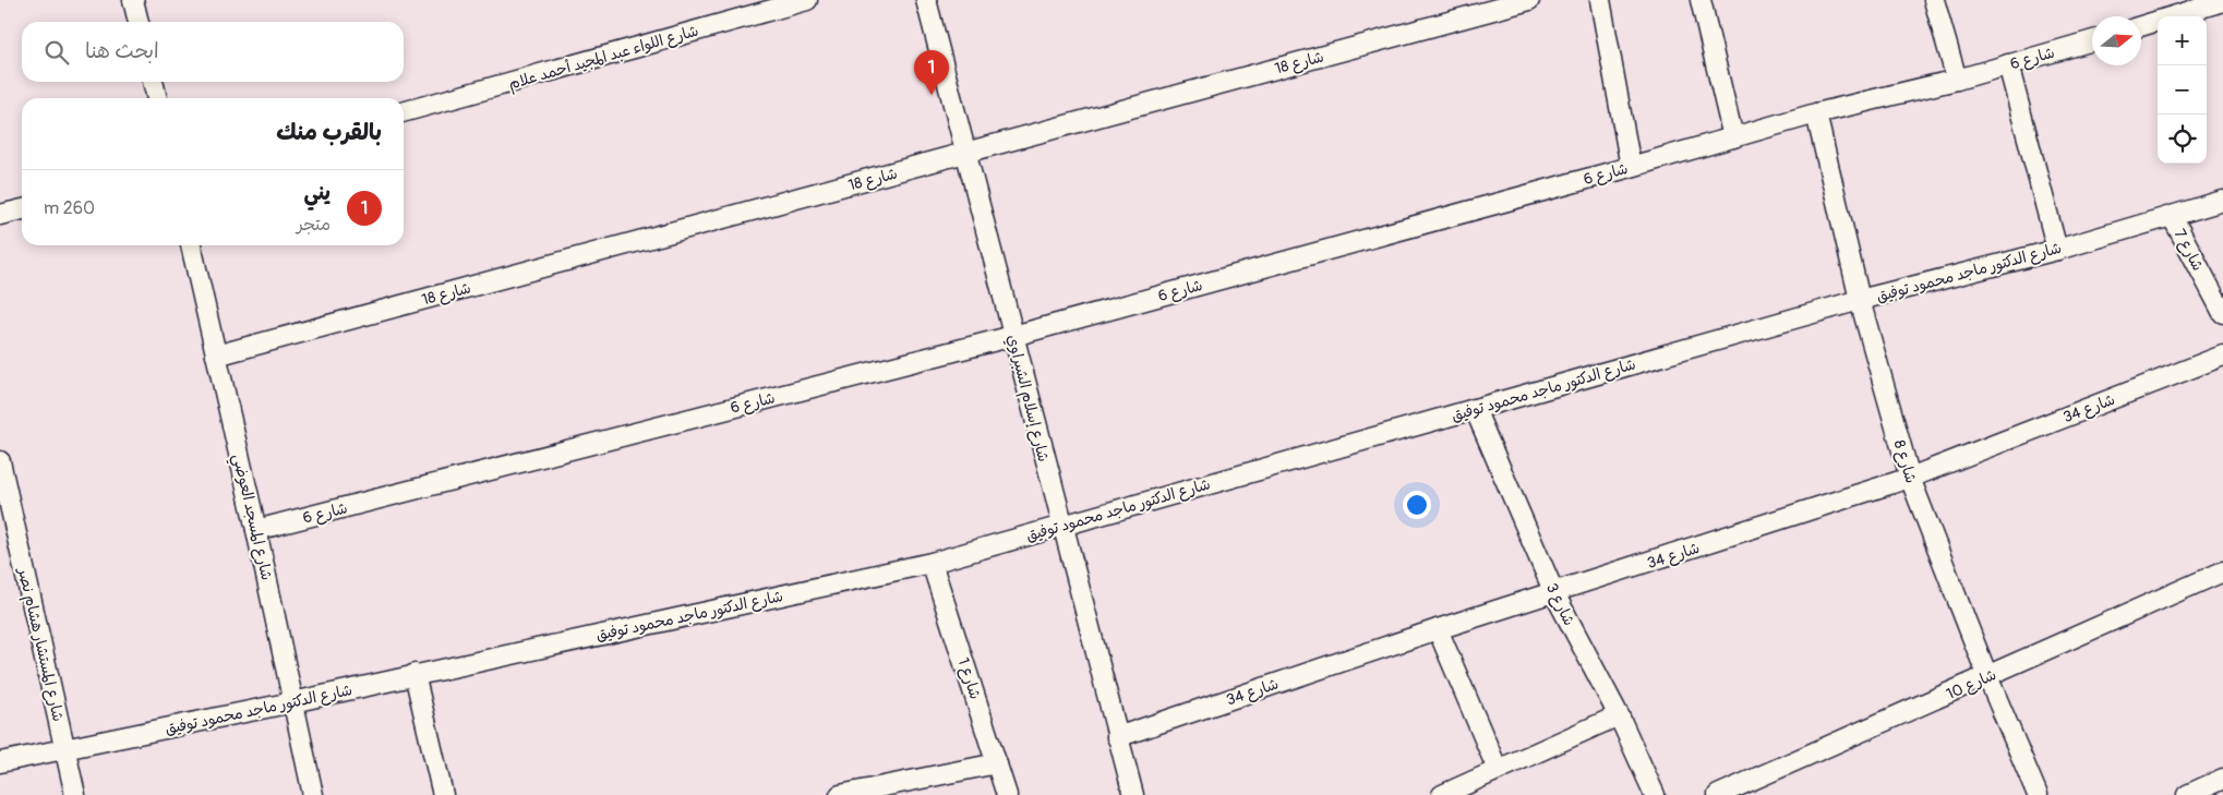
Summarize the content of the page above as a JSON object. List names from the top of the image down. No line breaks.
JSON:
{"streets":{"street":["شارع اللواء عبد المجيد أحمد علام","شارع 6","شارع 18","شارع 7","شارع الدكتور ماجد محمود توفيق","شارع إسلام الشبراوي","شارع 34","شارع 8","شارع المسجد العوضي","شارع 3","شارع المستشار هشام نصر","شارع 1","شارع 10"]},"crossings":[["شارع 6","شارع إسلام الشبراوي"],["شارع 6","شارع 8"],["شارع 6","شارع المسجد العوضي"],["شارع 18","شارع إسلام الشبراوي"],["شارع 18","شارع المسجد العوضي"],["شارع 7","شارع الدكتور ماجد محمود توفيق"],["شارع الدكتور ماجد محمود توفيق","شارع إسلام الشبراوي"],["شارع الدكتور ماجد محمود توفيق","شارع 8"],["شارع الدكتور ماجد محمود توفيق","شارع المسجد العوضي"],["شارع الدكتور ماجد محمود توفيق","شارع 3"],["شارع الدكتور ماجد محمود توفيق","شارع المستشار هشام نصر"],["شارع الدكتور ماجد محمود توفيق","شارع 1"],["شارع إسلام الشبراوي","شارع 34"],["شارع 34","شارع 8"],["شارع 34","شارع 3"],["شارع 8","شارع 10"]],"north":"right","page":{"map_buttons":["+","−"],"search":"ابحث هنا","pins":"1","heading":"بالقرب منك","list":[{"mark":"1","name":"يني","note":"متجر","value":"260 m"}]}}
